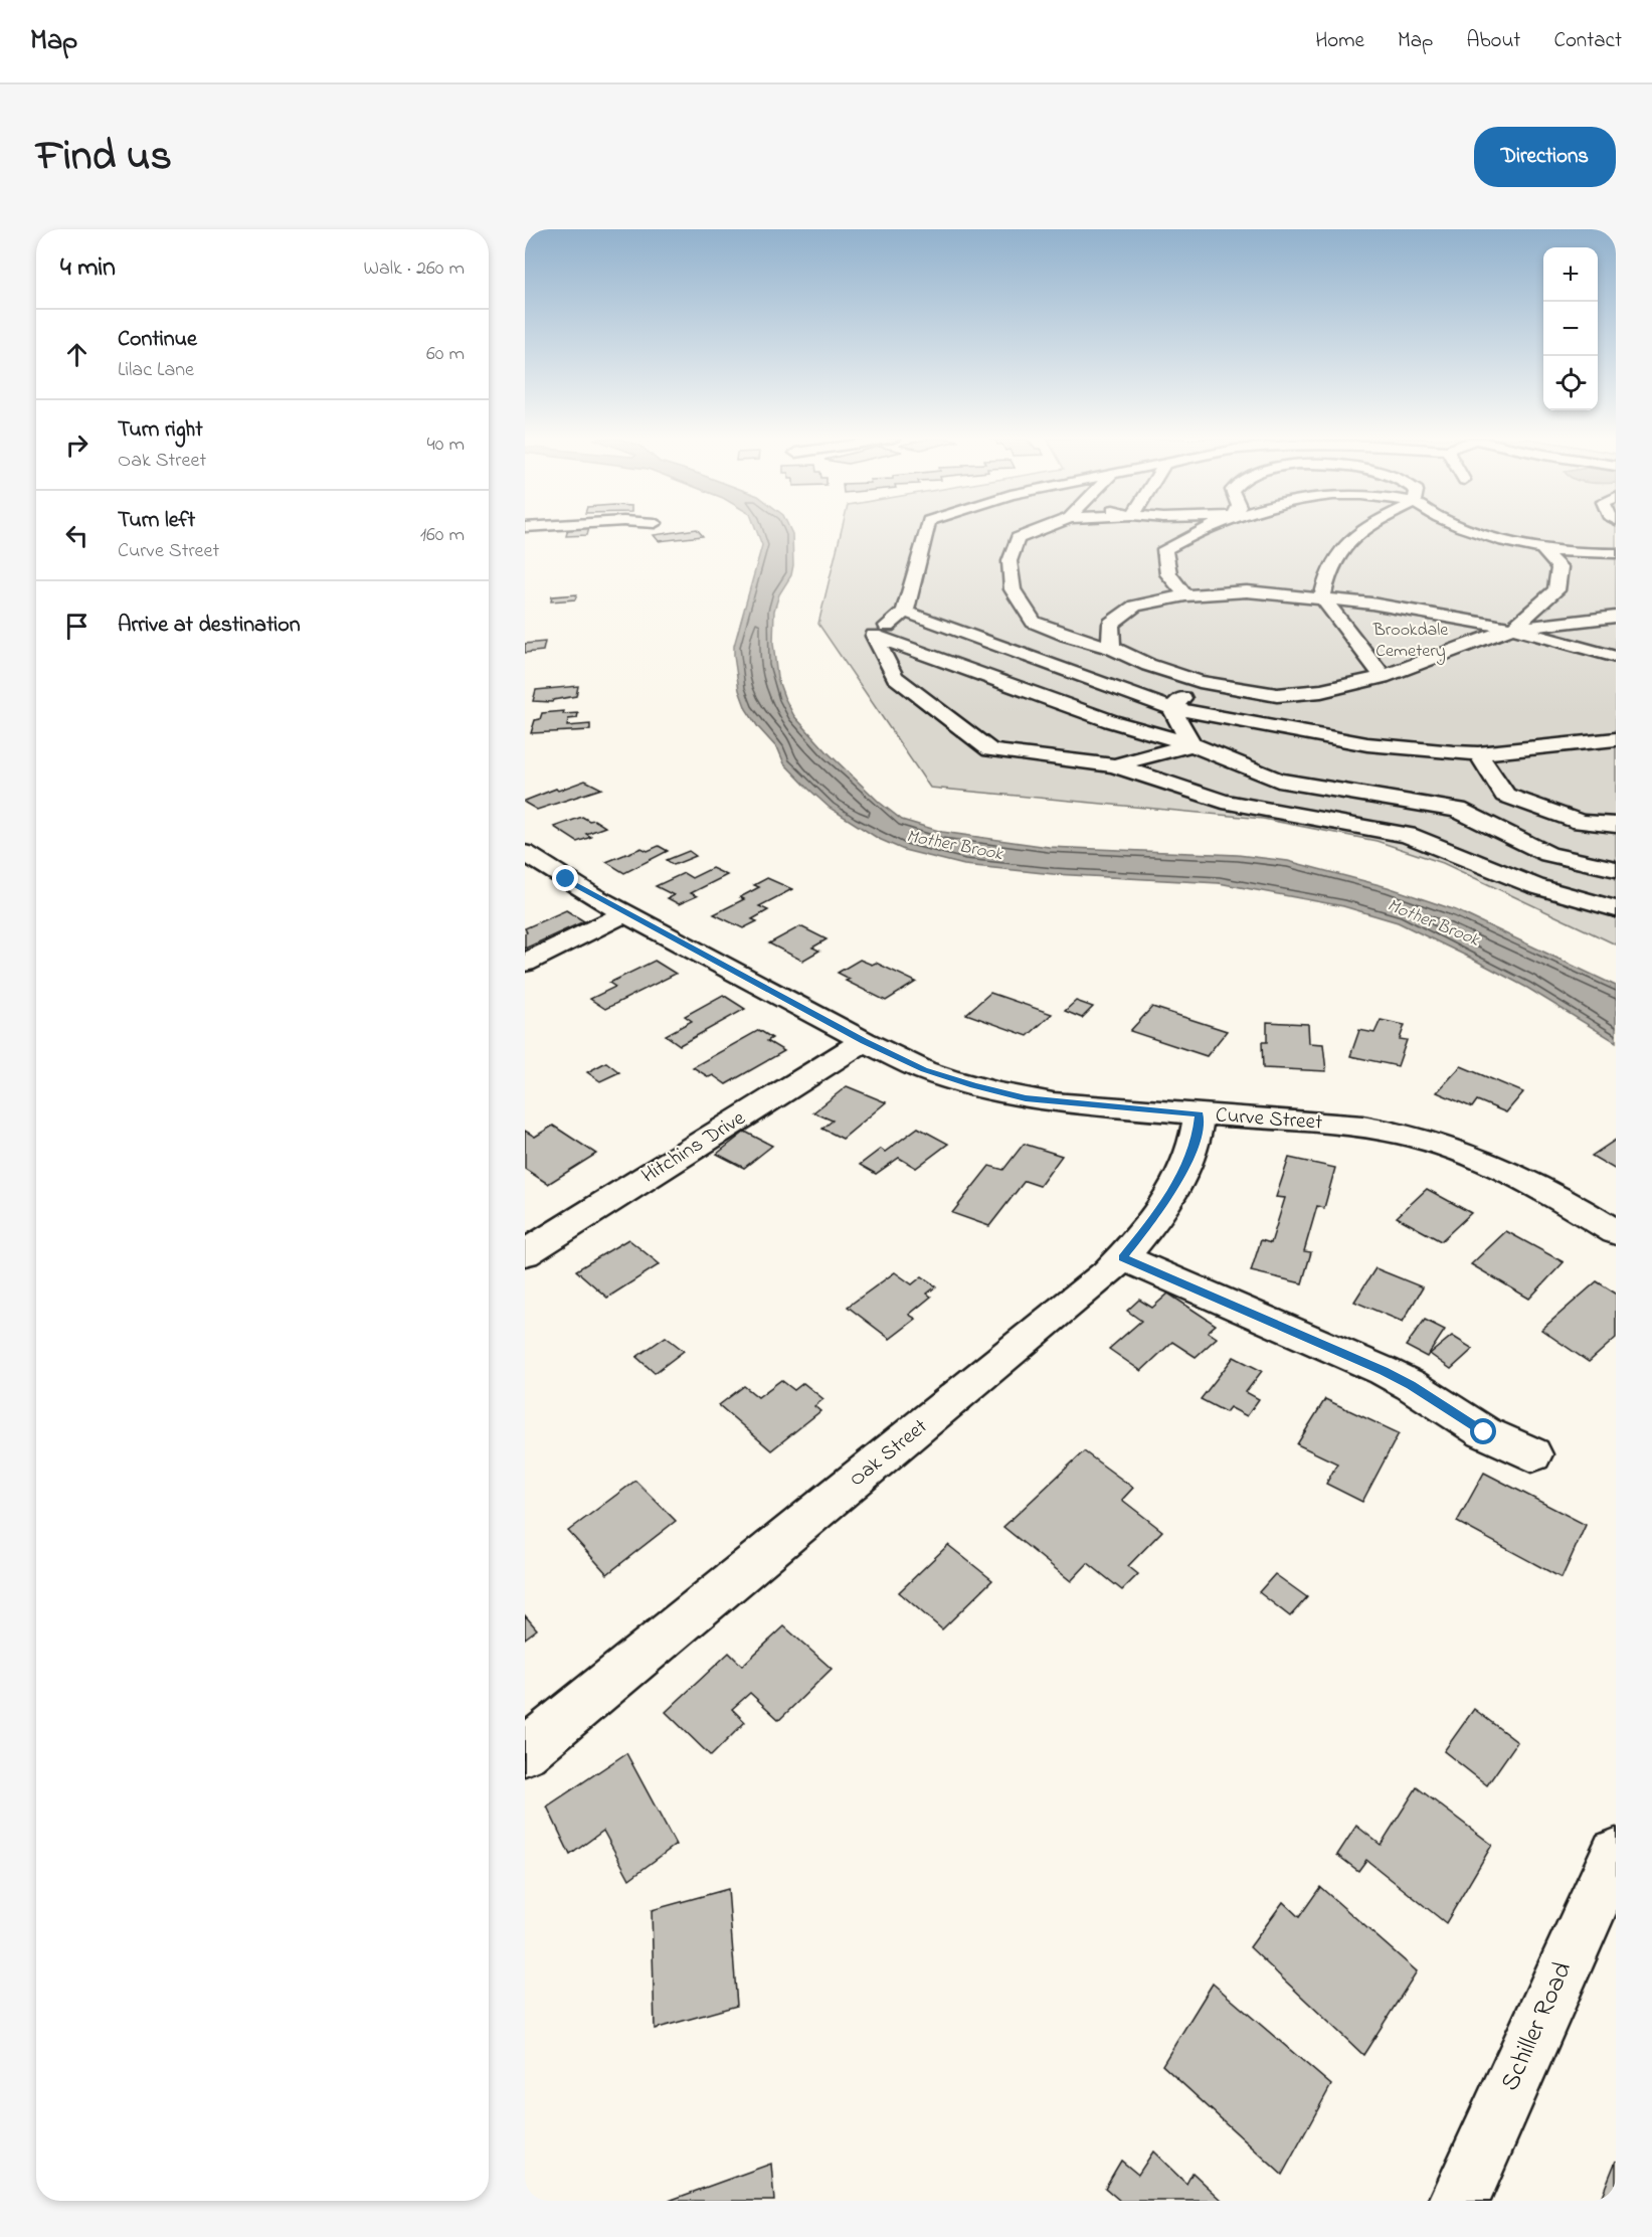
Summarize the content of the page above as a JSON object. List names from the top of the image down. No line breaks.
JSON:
{"streets":{"street":["Curve Street","Hitchins Drive","Oak Street","Schiller Road"]},"crossings":[["Curve Street","Hitchins Drive"],["Curve Street","Oak Street"]],"water":["Mother Brook"],"parks":["Brookdale Cemetery"],"page":{"header":"Map","nav":["Home","Map","About","Contact"],"title":"Find us","buttons":"Directions","heading":["4 min","Walk · 260 m"],"map_buttons":["+","−"],"list":[["Continue","Lilac Lane","60 m"],["Turn right","Oak Street","40 m"],["Turn left","Curve Street","160 m"],"Arrive at destination"]}}
